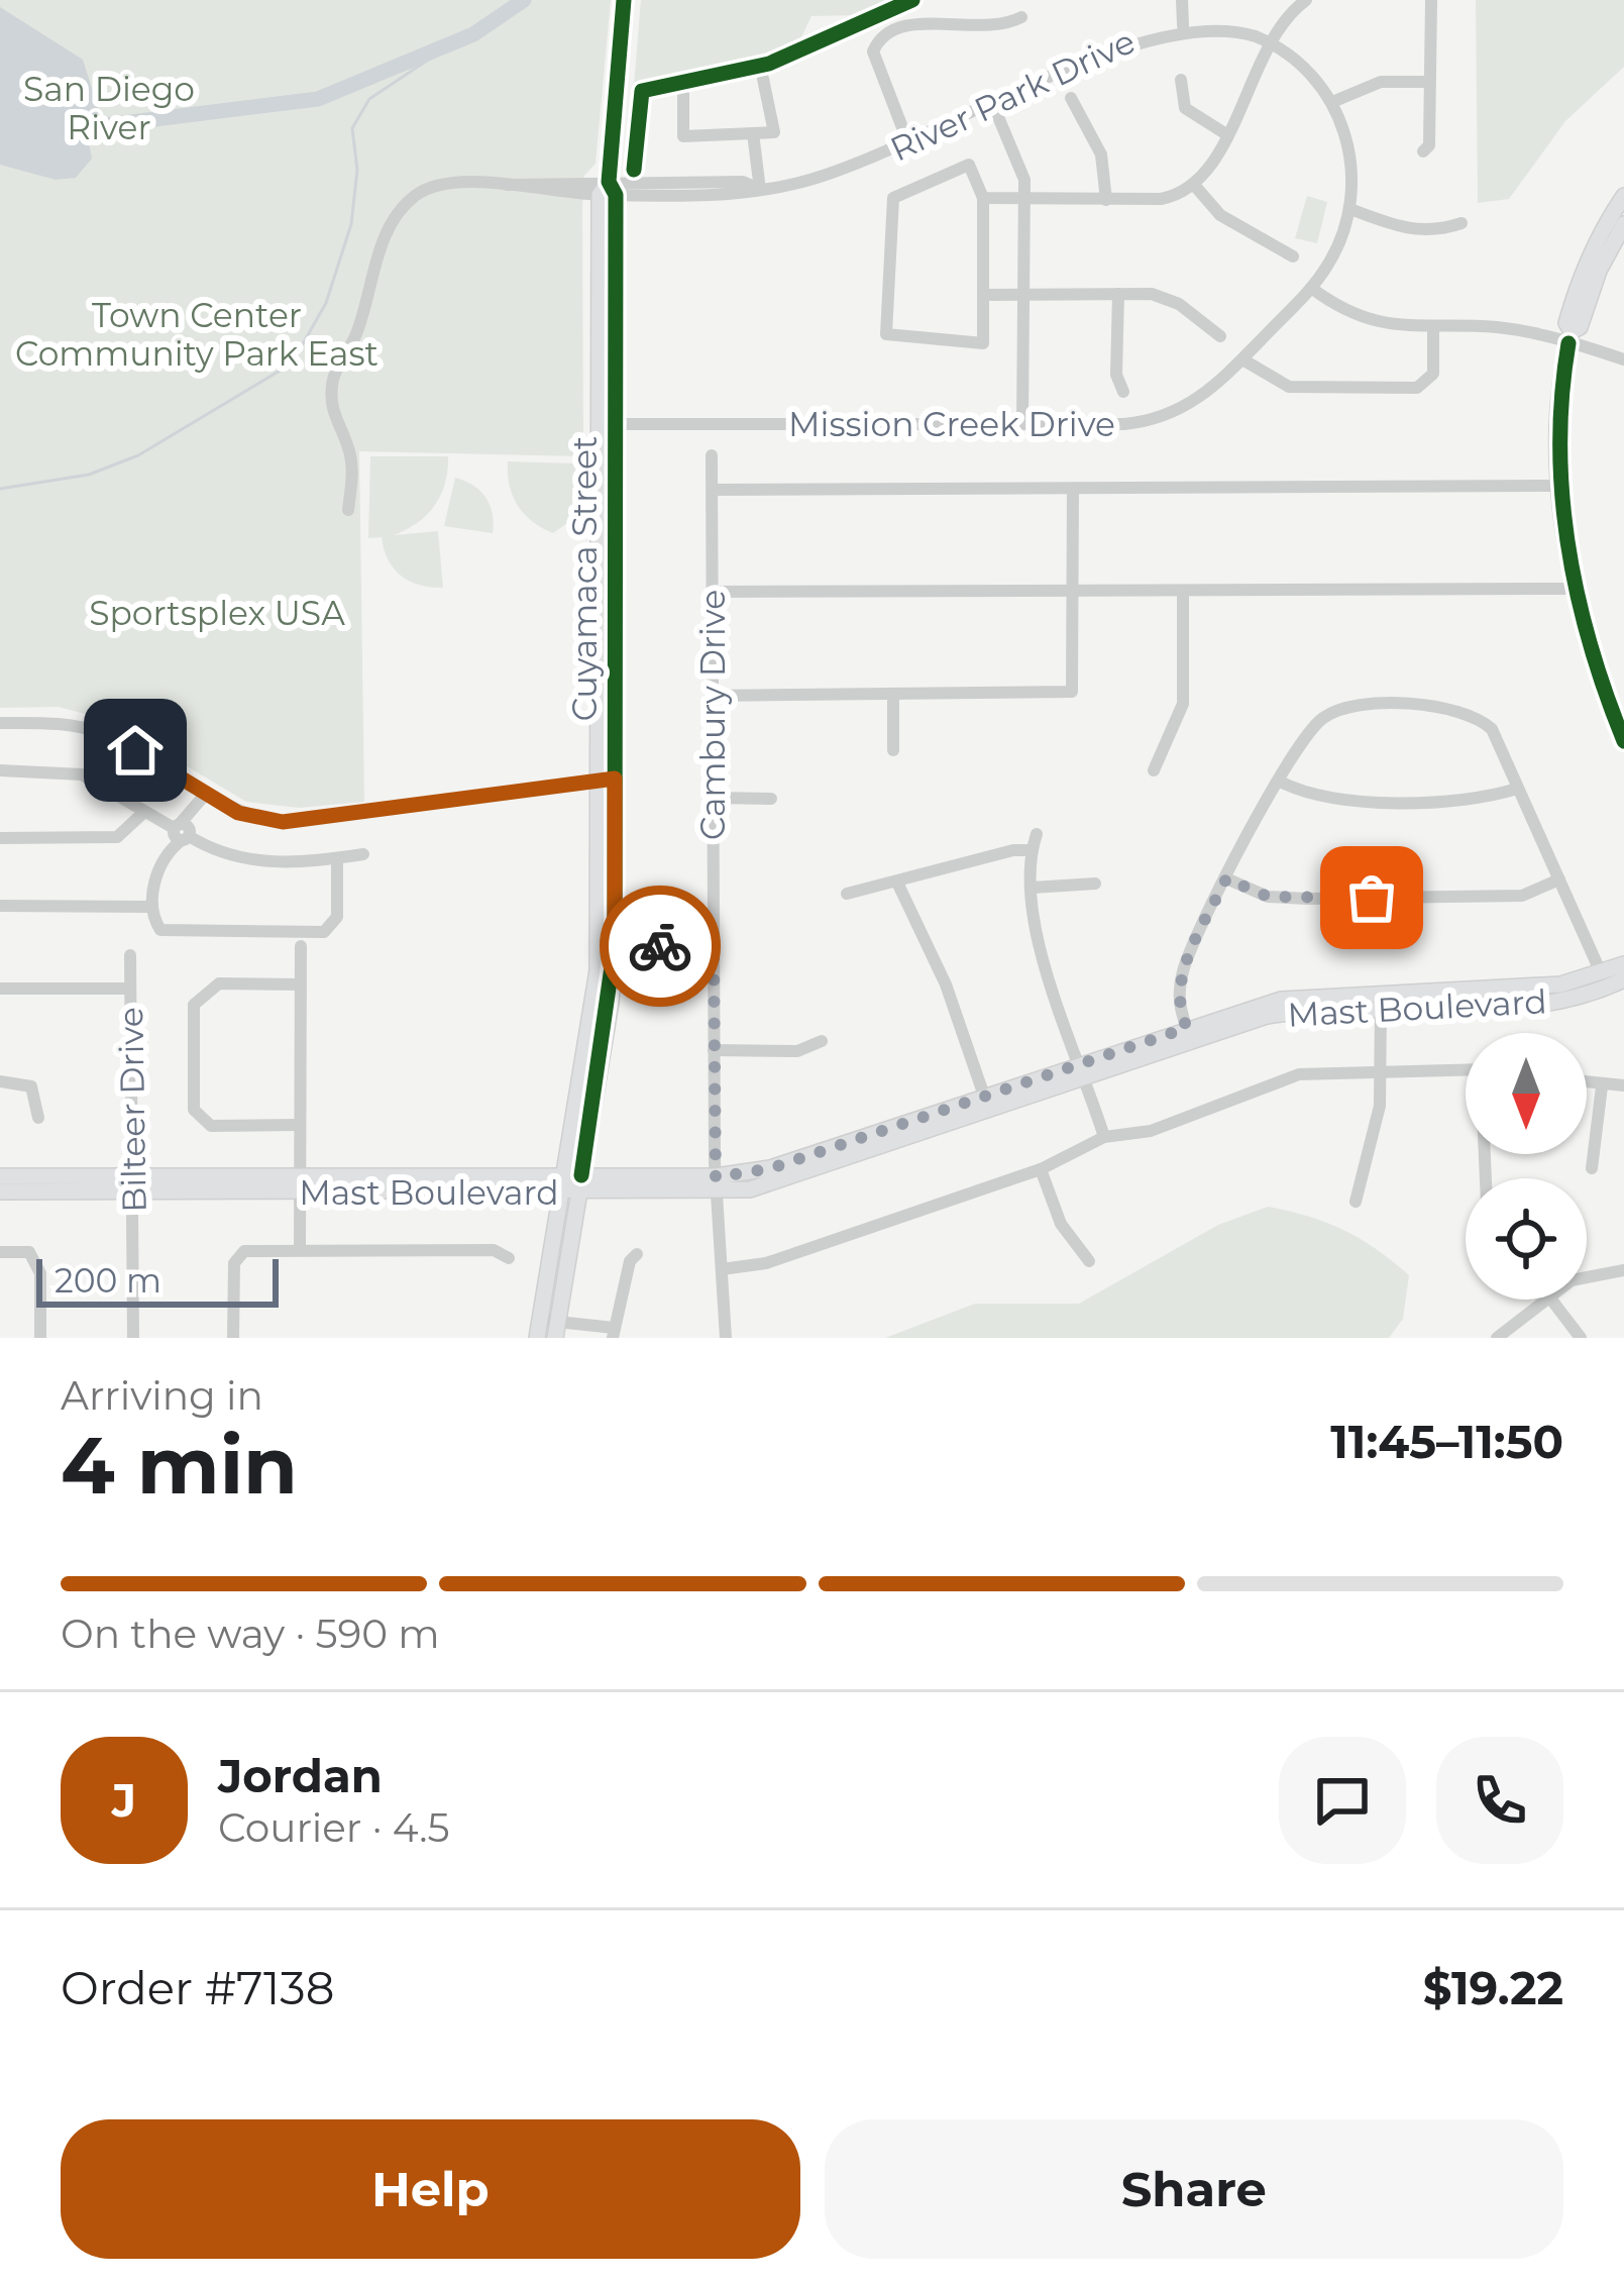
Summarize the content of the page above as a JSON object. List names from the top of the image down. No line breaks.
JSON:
{"streets":{"main road":["Cuyamaca Street","Mast Boulevard"],"street":["River Park Drive","Mission Creek Drive","Cambury Drive","Bilteer Drive"]},"crossings":[["River Park Drive","Mission Creek Drive"],["River Park Drive","Cuyamaca Street"],["Mission Creek Drive","Cuyamaca Street"],["Cuyamaca Street","Mast Boulevard"],["Cambury Drive","Mast Boulevard"],["Mast Boulevard","Bilteer Drive"]],"parks":["San Diego River","Town Center Community Park East","Sportsplex USA"],"scale_bar":"200 m","north":"bottom","page":{"scale":"200 m","heading":["4 min","Arriving in","11:45–11:50"],"panel":["Jordan","Courier · 4.5","Order #7138","$19.22"],"bar":"On the way · 590 m","round":"J","buttons":["Help","Share"]}}
